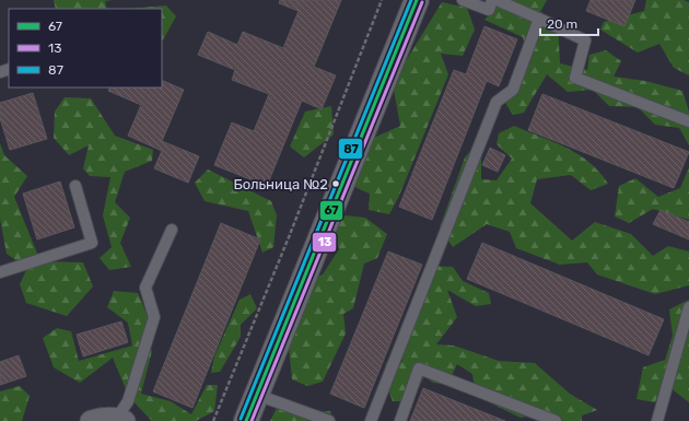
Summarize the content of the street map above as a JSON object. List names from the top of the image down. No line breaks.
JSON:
{"places":["Больница №2"],"lines":["transit line 67","transit line 87","transit line 13"],"legend":["67","13","87"],"scale_bar":"20 m"}
